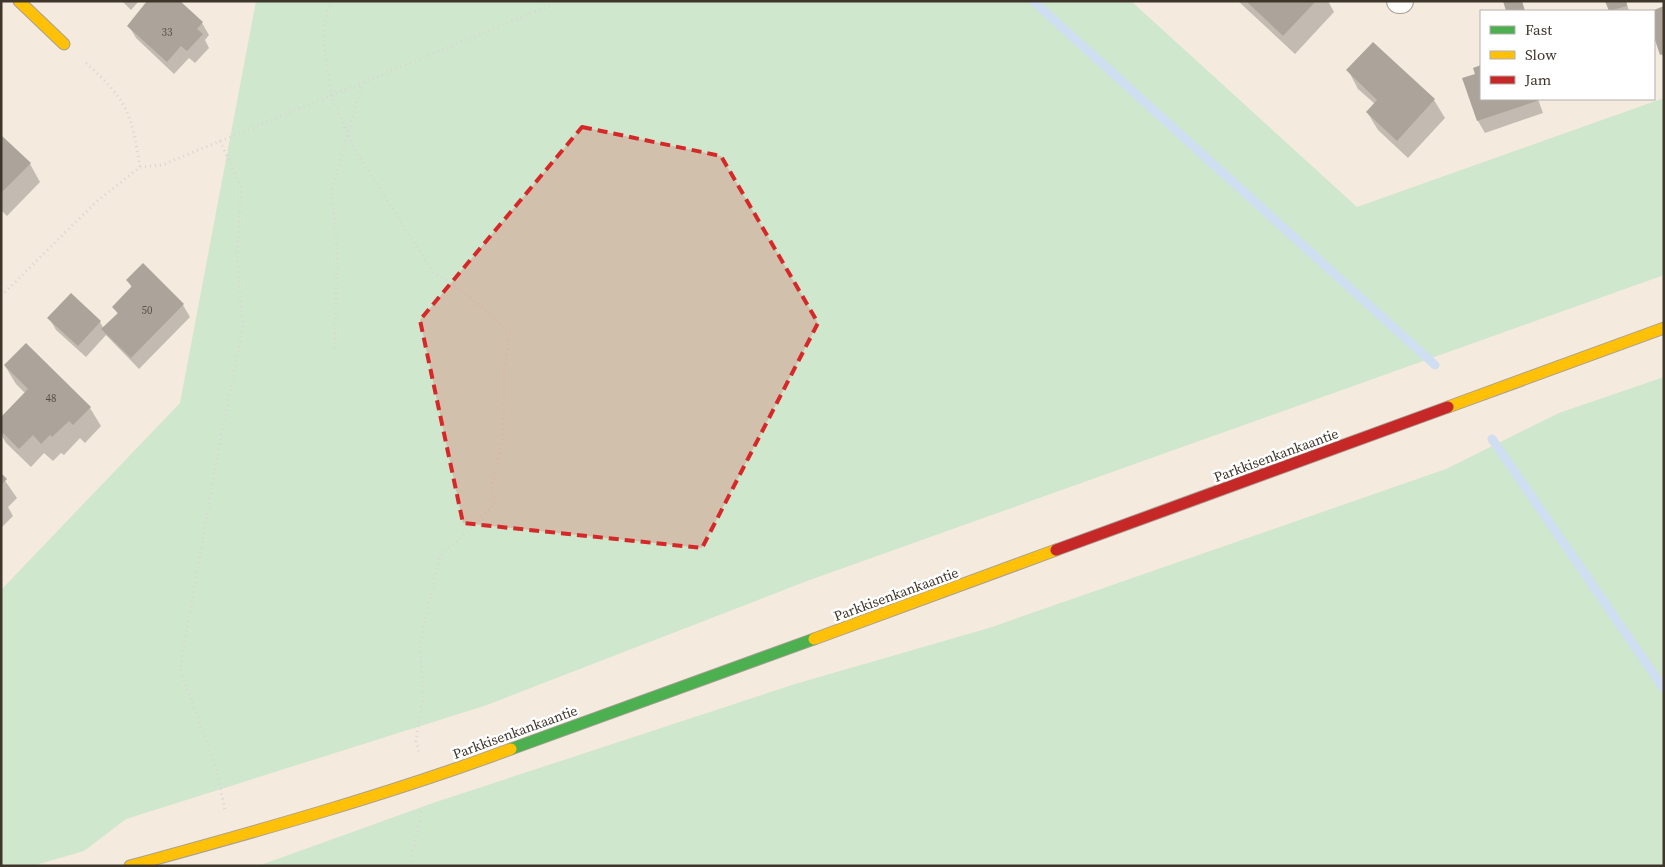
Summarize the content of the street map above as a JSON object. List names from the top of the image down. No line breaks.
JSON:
{"streets":{"street":["Parkkisenkankaantie"]},"house_numbers":["33","50","48"],"legend":["Fast","Slow","Jam"]}
